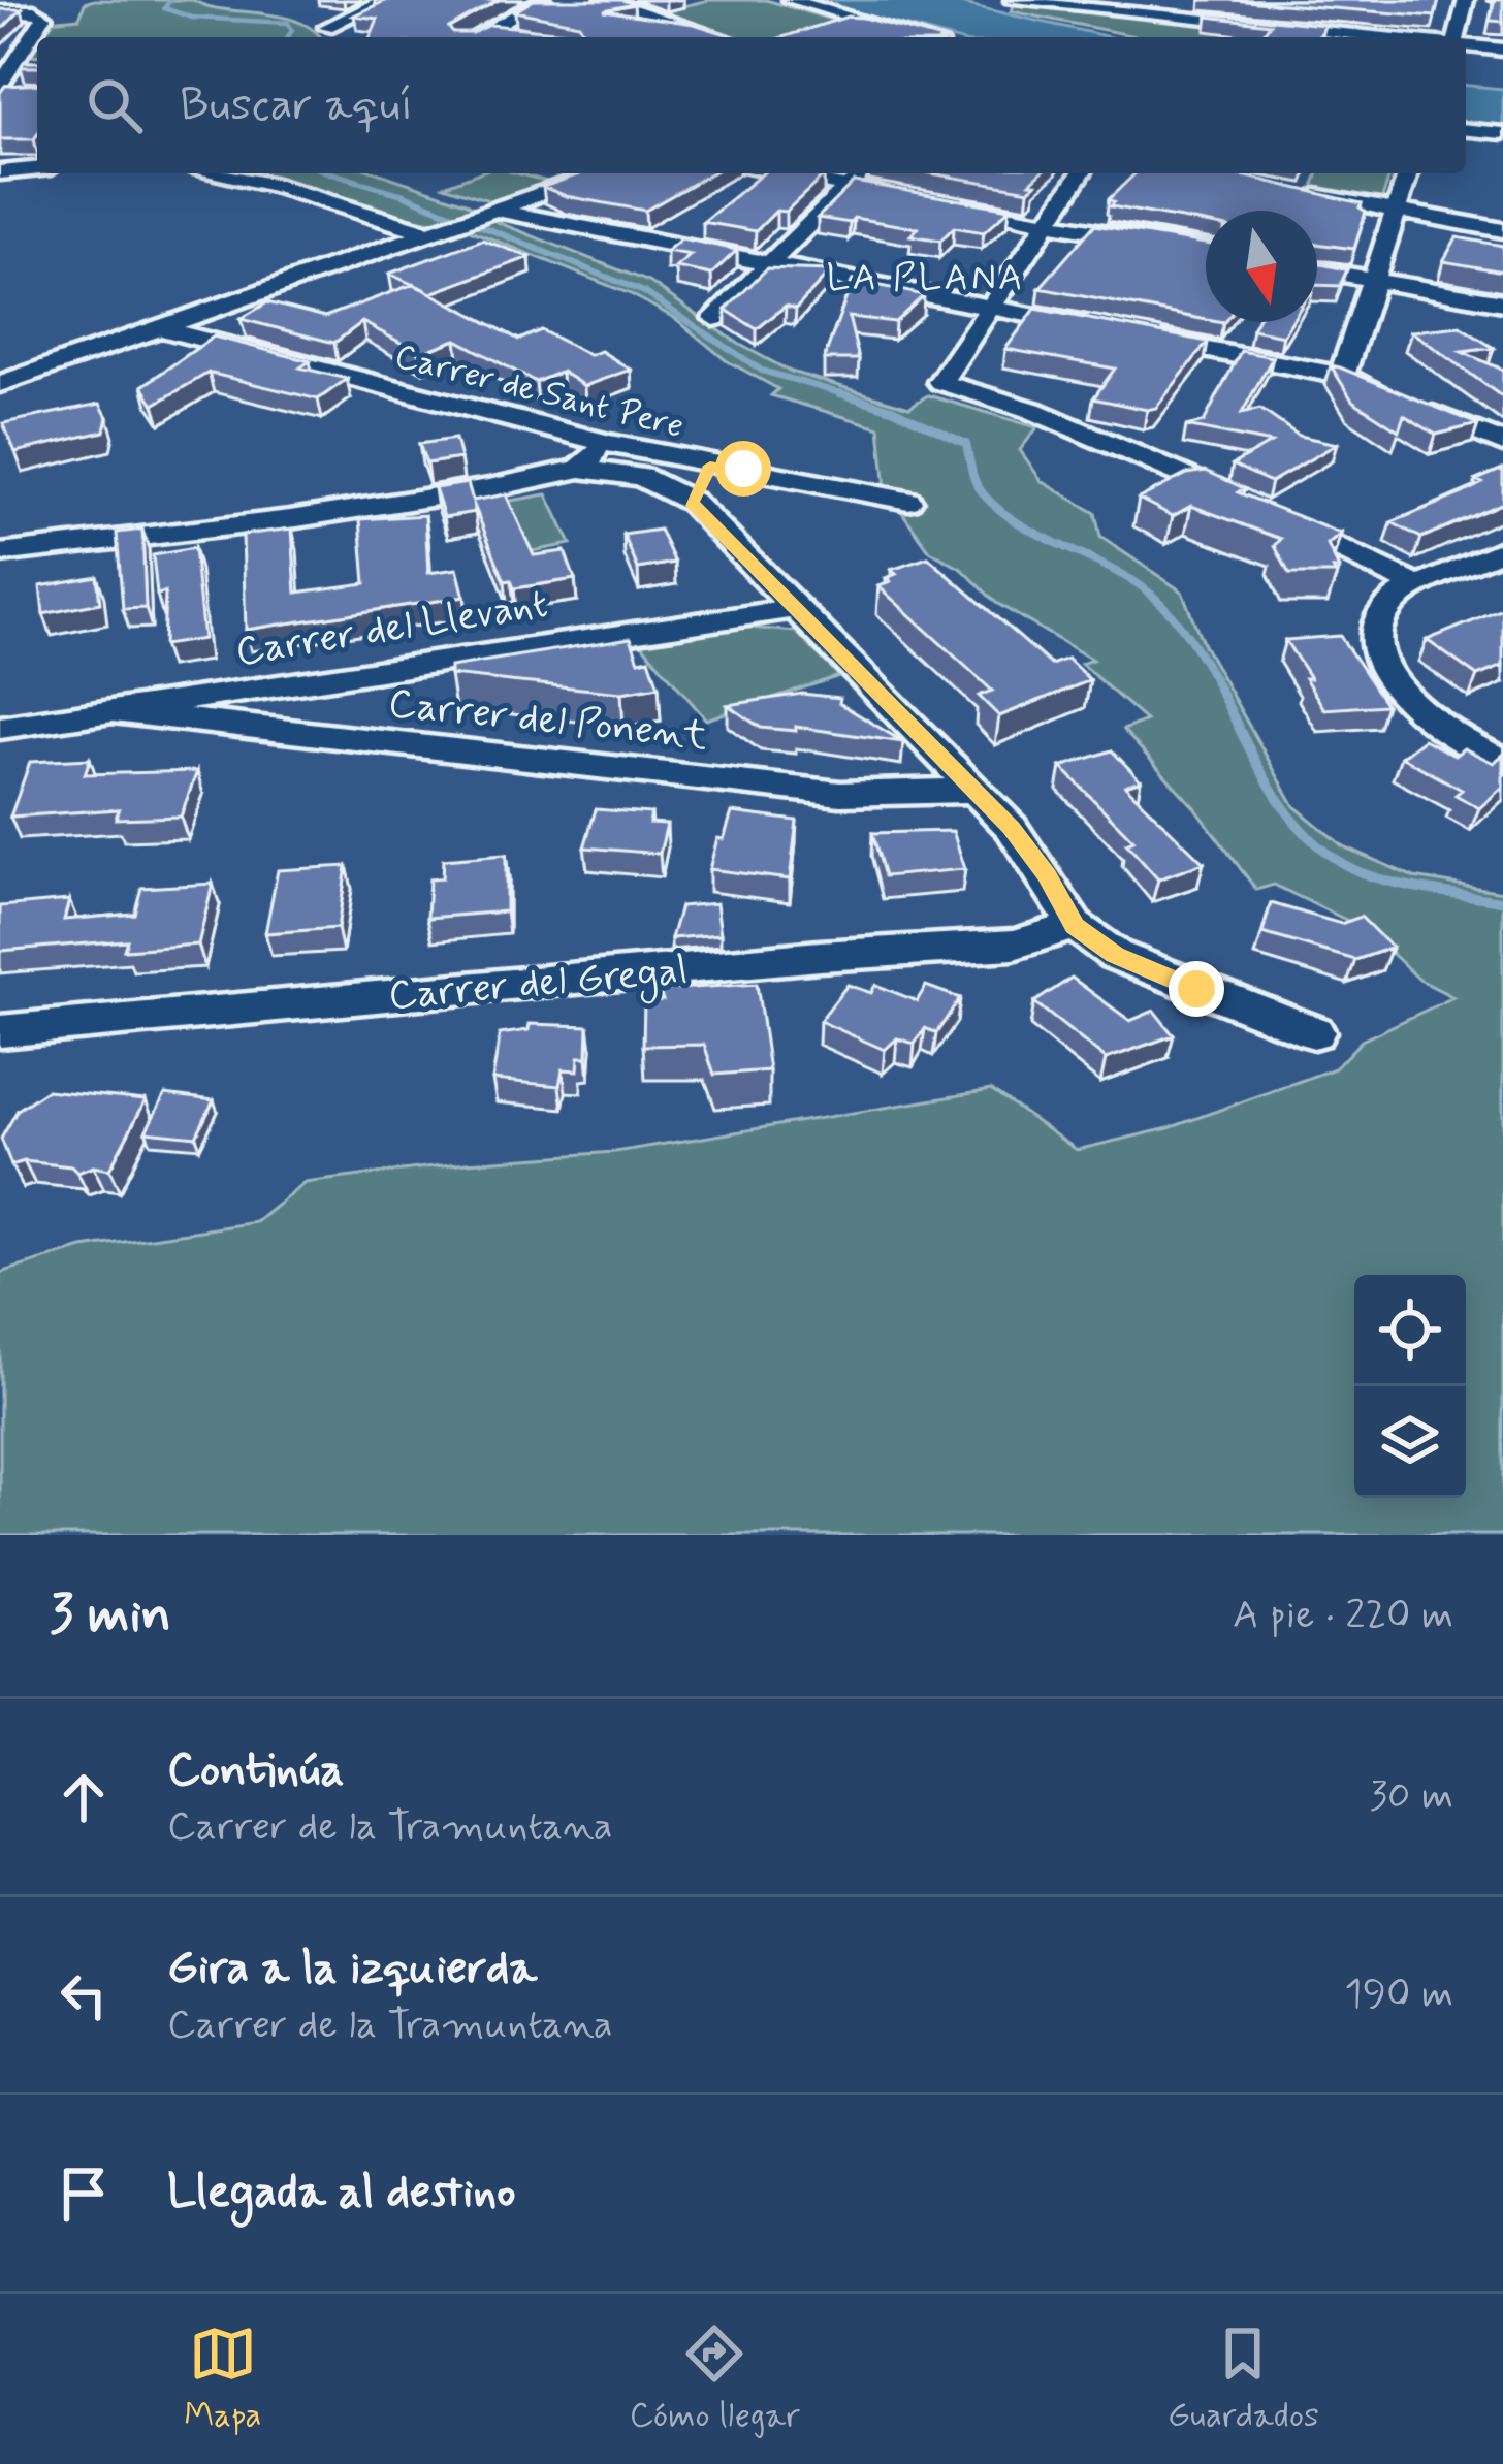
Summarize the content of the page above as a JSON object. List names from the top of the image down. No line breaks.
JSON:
{"streets":{"street":["Carrer de Sant Pere","Carrer del Llevant","Carrer del Ponent","Carrer del Gregal"]},"crossings":[["Carrer del Llevant","Carrer del Ponent"]],"districts":["LA PLANA"],"north":"bottom","page":{"search":"Buscar aquí","heading":["3 min","A pie · 220 m"],"list":[["Continúa","Carrer de la Tramuntana","30 m"],["Gira a la izquierda","Carrer de la Tramuntana","190 m"],"Llegada al destino"],"nav":["Mapa","Cómo llegar","Guardados"]}}
